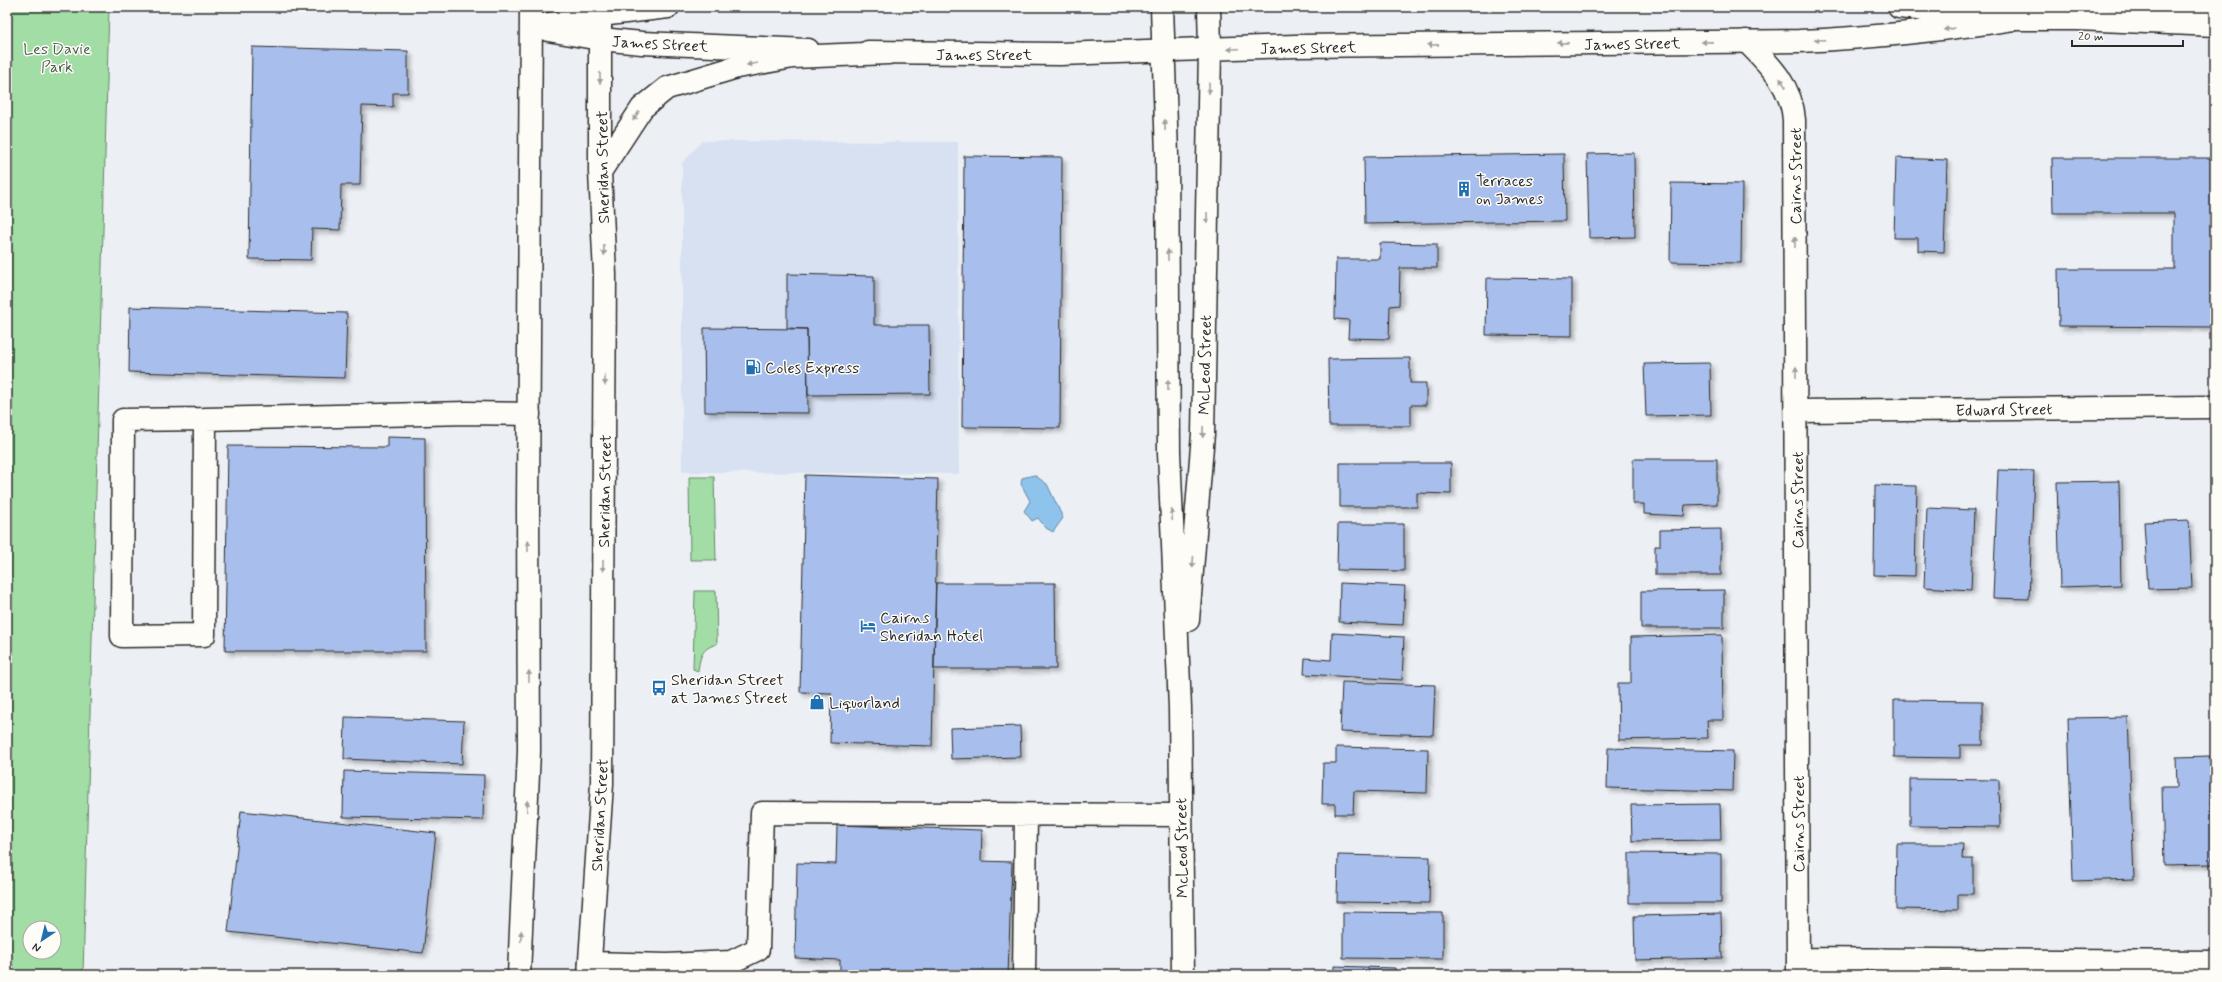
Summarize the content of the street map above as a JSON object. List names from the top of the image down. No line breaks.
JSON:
{"streets":{"main road":["James Street","Sheridan Street","Cairns Street","McLeod Street","Edward Street"]},"crossings":[["James Street","Sheridan Street"],["James Street","Cairns Street"],["James Street","McLeod Street"],["Cairns Street","Edward Street"]],"one_way":["James Street","Cairns Street"],"parks":["Les Davie Park"],"places":{"building":["Terraces on James"],"fuel station":["Coles Express"],"hotel":["Cairns Sheridan Hotel"],"bus stop":["Sheridan Street at James Street"],"shop":["Liquorland"]},"scale_bar":"20 m","north":"bottom left"}
